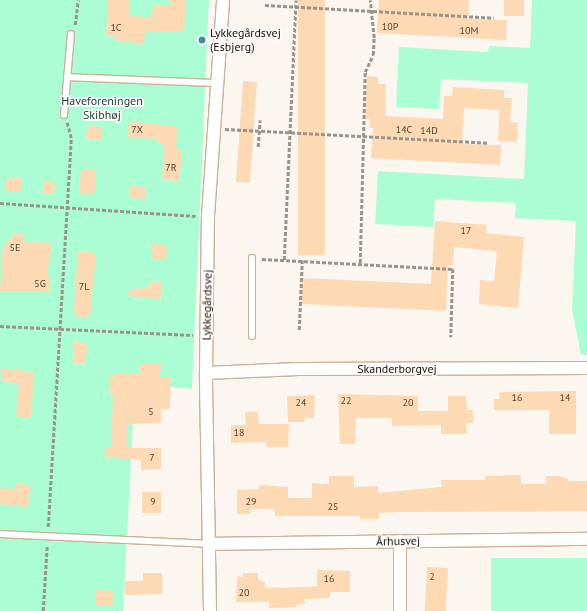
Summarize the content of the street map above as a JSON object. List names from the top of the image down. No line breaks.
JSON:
{"streets":{"street":["Lykkegårdsvej","Skanderborgvej","Århusvej"]},"crossings":[["Lykkegårdsvej","Skanderborgvej"],["Lykkegårdsvej","Århusvej"]],"parks":["Haveforeningen Skibhøj"],"places":["Lykkegårdsvej (Esbjerg)"],"house_numbers":["10P","1C","10M","7X","14C","14D","7R","17","5E","5G","7L","16","14","22","24","20","5","18","7","9","29","25","2","16","20"]}
